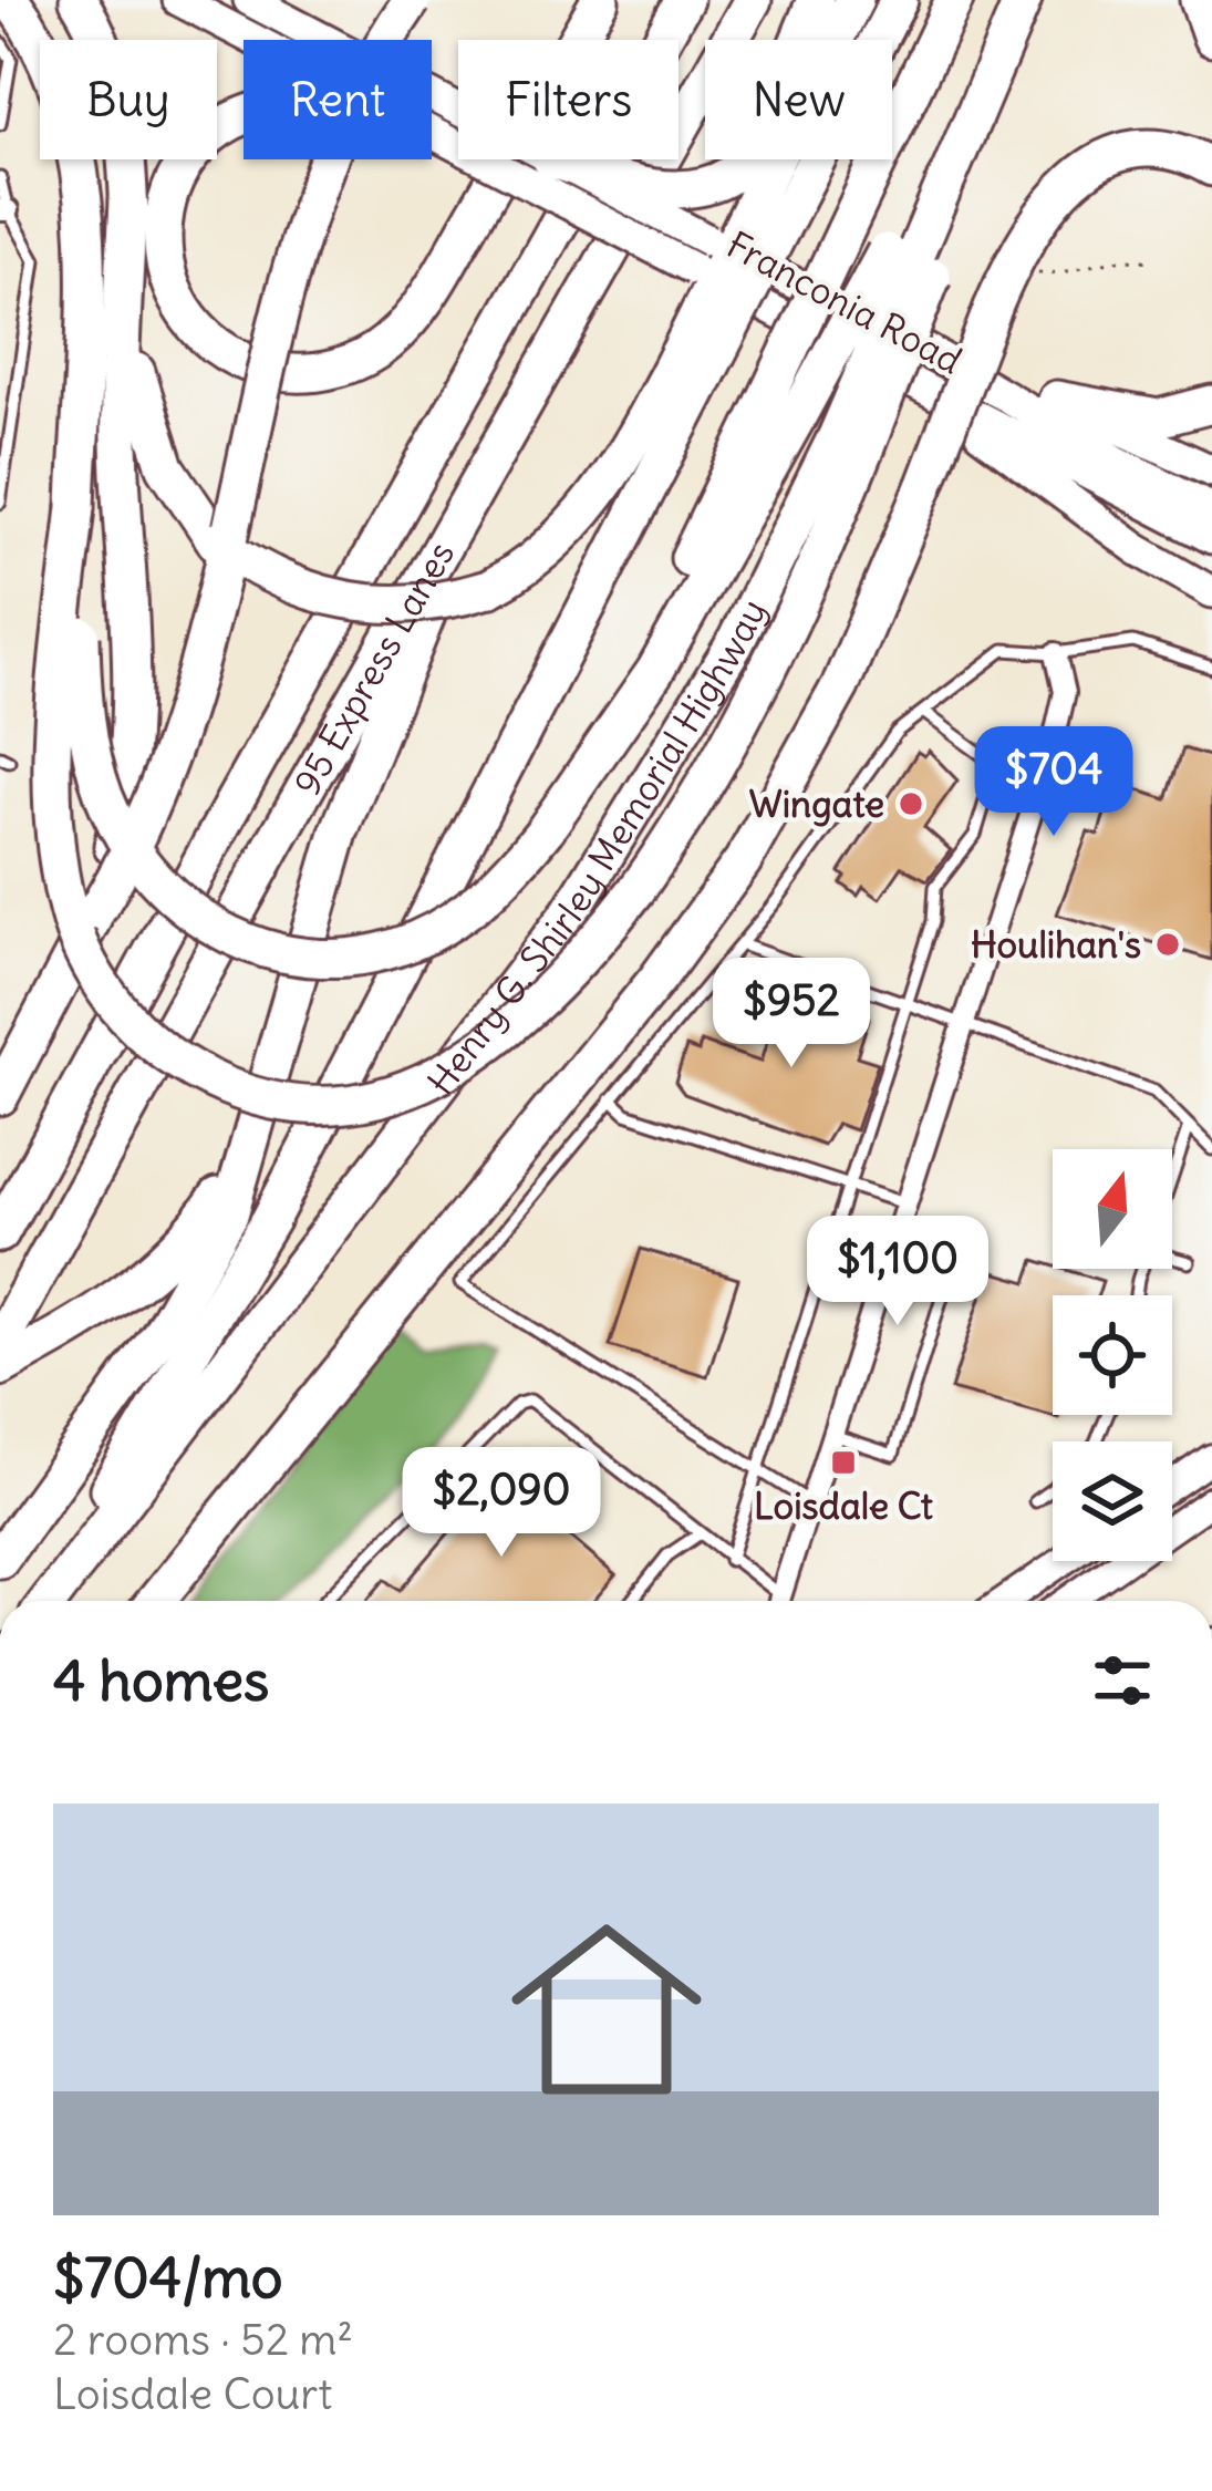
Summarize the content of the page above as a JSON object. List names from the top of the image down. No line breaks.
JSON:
{"streets":{"highway":["95 Express Lanes","Henry G. Shirley Memorial Highway"],"main road":["Franconia Road"]},"places":{"other":["Wingate","Houlihan's"],"transit":["Loisdale Ct"]},"north":"top","page":{"chip":["Buy","Rent","Filters","New"],"price":["$704","$952","$1,100","$2,090"],"heading":"4 homes","list":[{"name":"$704/mo","note":"2 rooms · 52 m² · Loisdale Court"}]}}
